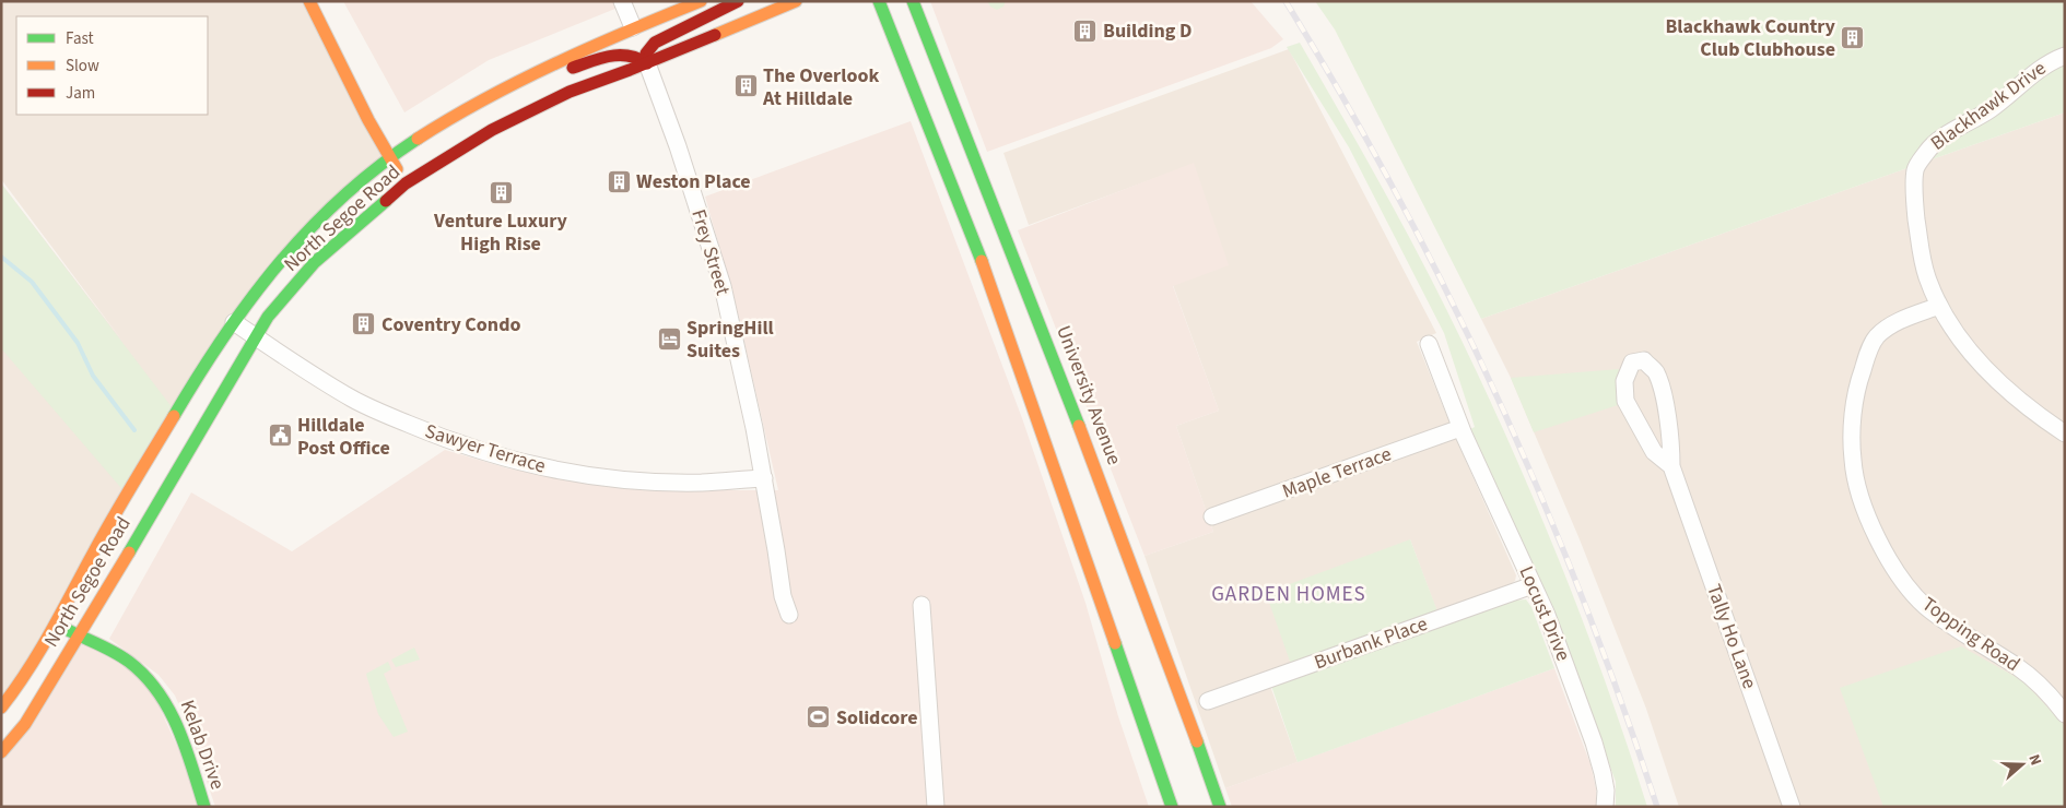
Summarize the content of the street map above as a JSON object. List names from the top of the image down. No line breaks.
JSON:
{"streets":{"street":["Blackhawk Drive","North Segoe Road","Frey Street","University Avenue","Sawyer Terrace","Maple Terrace","Locust Drive","Topping Road","Tally Ho Lane","Burbank Place","Kelab Drive"]},"crossings":[["Blackhawk Drive","Topping Road"],["North Segoe Road","Frey Street"],["North Segoe Road","Sawyer Terrace"],["North Segoe Road","Kelab Drive"],["Frey Street","Sawyer Terrace"],["Maple Terrace","Locust Drive"],["Locust Drive","Burbank Place"]],"districts":["GARDEN HOMES"],"places":{"building":["Building D","Blackhawk Country Club Clubhouse","The Overlook At Hilldale","Weston Place","Venture Luxury High Rise","Coventry Condo"],"hotel":["SpringHill Suites"],"public building":["Hilldale Post Office"],"sports":["Solidcore"]},"legend":["Fast","Slow","Jam"],"north":"right"}
